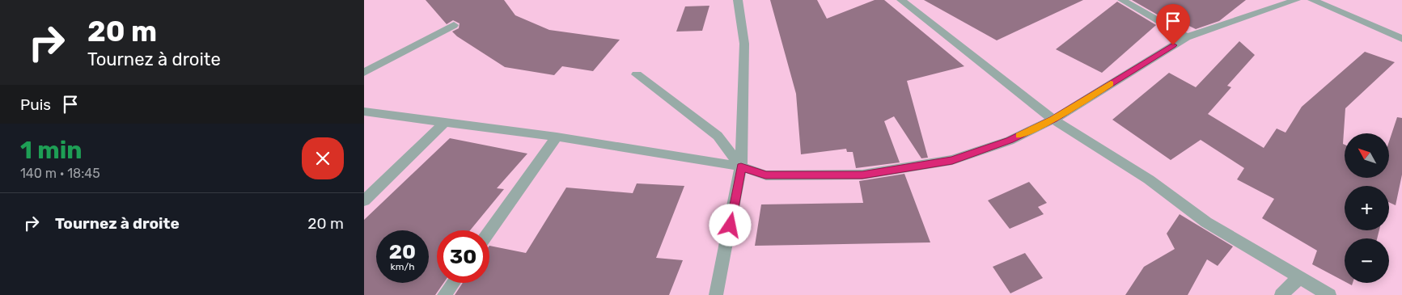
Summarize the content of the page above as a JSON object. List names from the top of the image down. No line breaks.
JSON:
{"north":"top left","page":{"turn":["20 m","Tournez à droite"],"then":"Puis","heading":["1 min","140 m · 18:45"],"map_buttons":["+","−"],"list":[{"name":"Tournez à droite","value":"20 m"}],"speed":"20 km/h","limit":"30"}}
